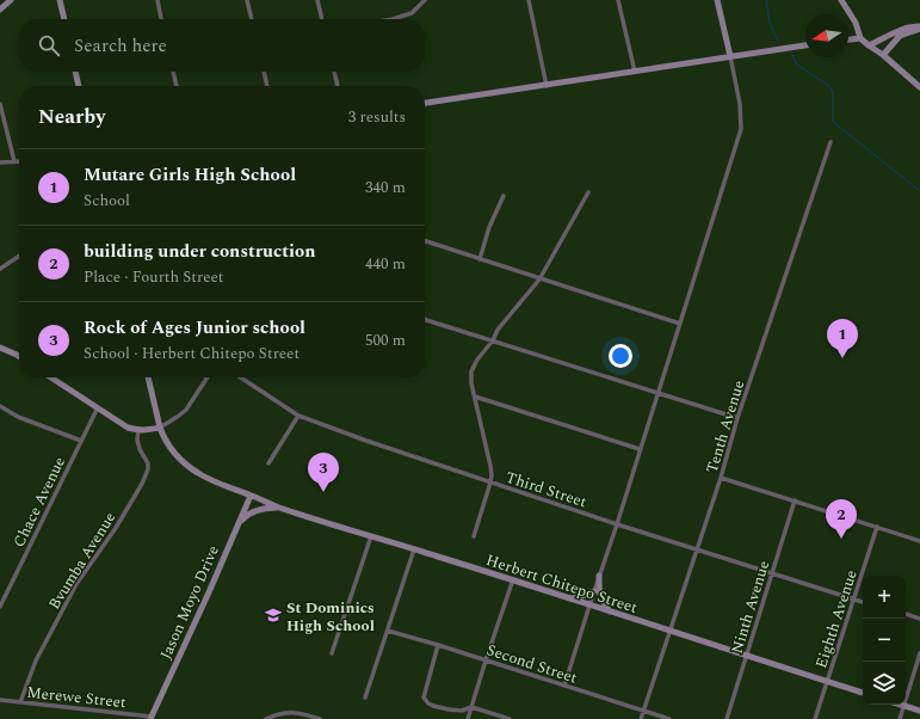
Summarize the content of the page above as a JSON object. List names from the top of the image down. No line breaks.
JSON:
{"streets":{"street":["Tenth Avenue","Third Street","Chace Avenue","Bvumba Avenue","Herbert Chitepo Street","Jason Moyo Drive","Ninth Avenue","Eighth Avenue","Second Street","Merewe Street"]},"crossings":[["Tenth Avenue","Third Street"],["Tenth Avenue","Herbert Chitepo Street"],["Tenth Avenue","Second Street"],["Third Street","Ninth Avenue"],["Third Street","Eighth Avenue"],["Bvumba Avenue","Merewe Street"],["Herbert Chitepo Street","Jason Moyo Drive"],["Herbert Chitepo Street","Ninth Avenue"],["Herbert Chitepo Street","Eighth Avenue"],["Jason Moyo Drive","Merewe Street"]],"places":{"school or university":["St Dominics High School"]},"north":"left","page":{"search":"Search here","heading":["Nearby","3 results"],"list":[{"mark":"1","name":"Mutare Girls High School","note":"School","value":"340 m"},{"mark":"2","name":"building under construction","note":"Place · Fourth Street","value":"440 m"},{"mark":"3","name":"Rock of Ages Junior school","note":"School · Herbert Chitepo Street","value":"500 m"}],"pins":["1","3","2"],"map_buttons":["+","−"]}}
